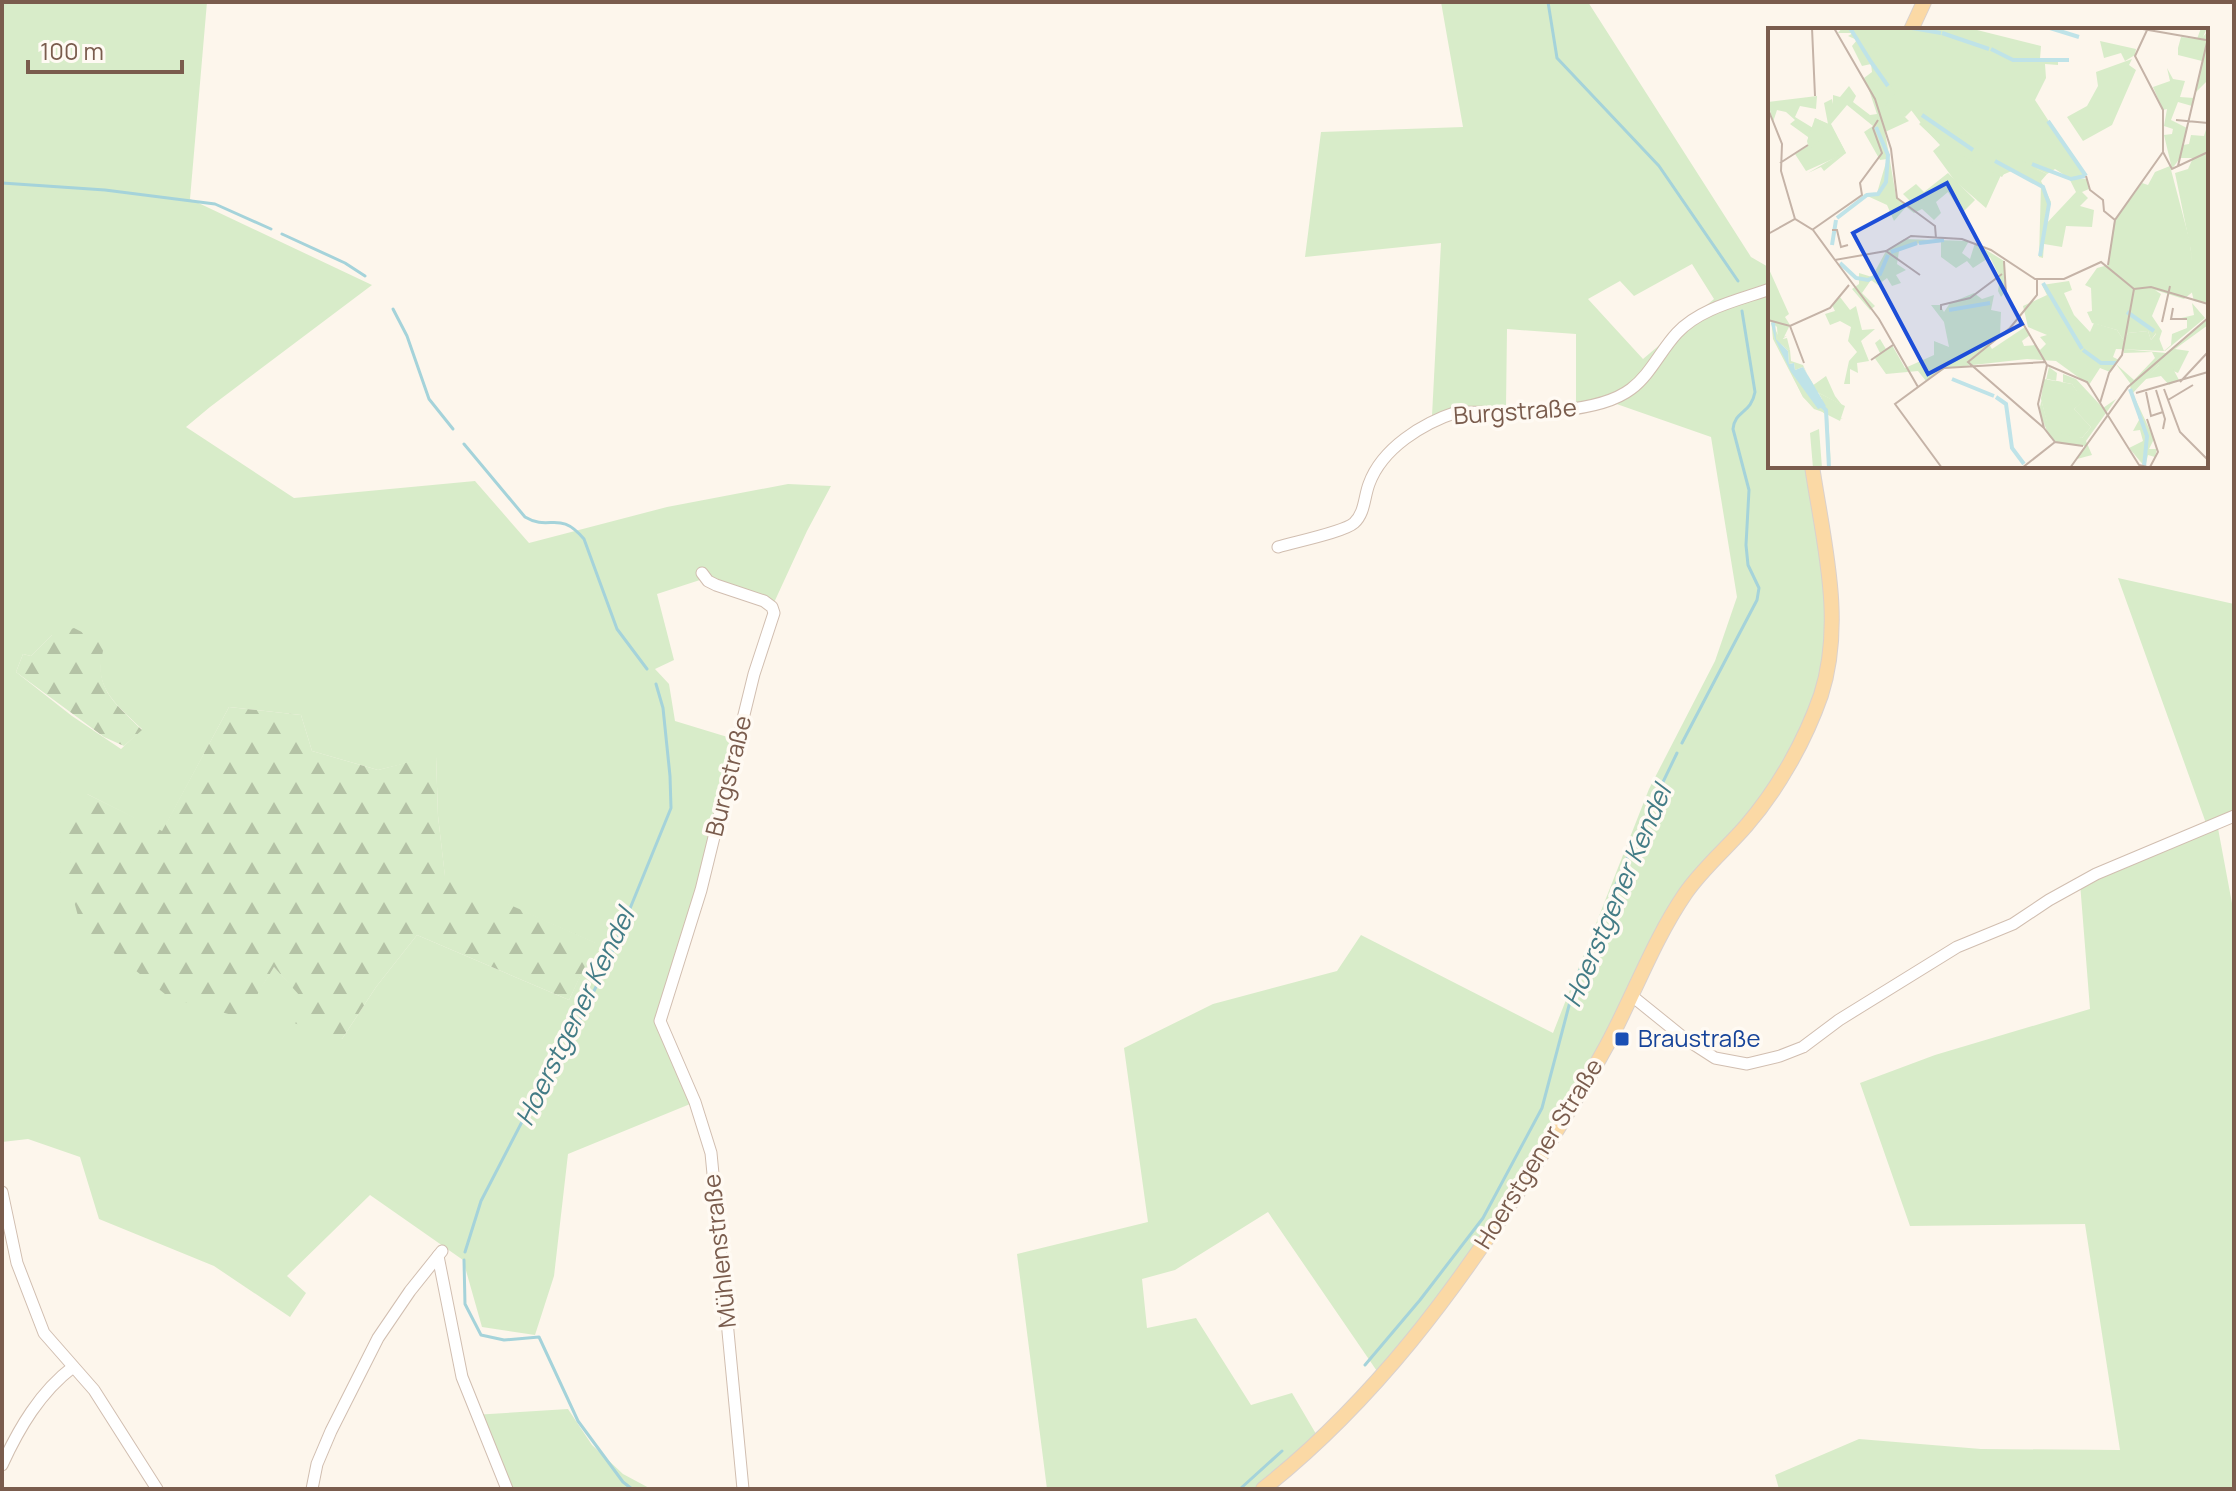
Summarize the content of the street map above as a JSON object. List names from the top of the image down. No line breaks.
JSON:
{"streets":{"main road":["Hoerstgener Straße"],"street":["Burgstraße","Mühlenstraße"]},"crossings":[["Burgstraße","Mühlenstraße"]],"water":["Hoerstgener Kendel"],"places":{"transit":["Braustraße"]},"scale_bar":"100 m"}
